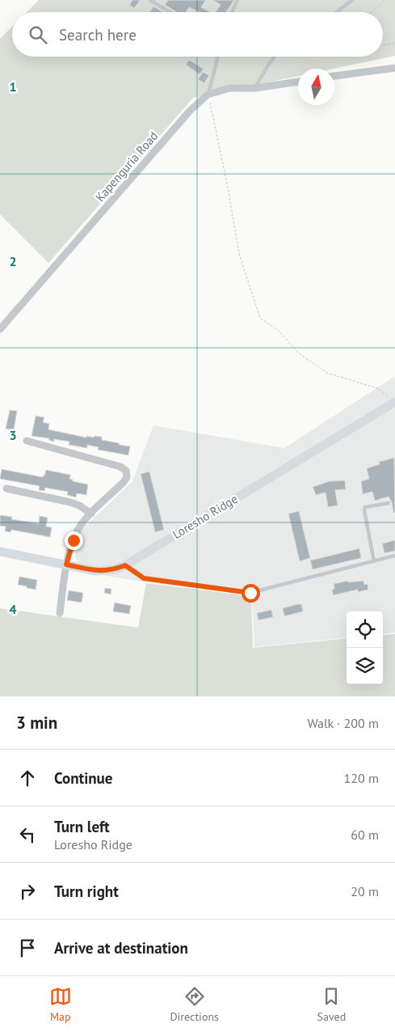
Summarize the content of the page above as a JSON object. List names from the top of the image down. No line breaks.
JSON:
{"streets":{"street":["Kapenguria Road","Loresho Ridge"]},"north":"top","page":{"search":"Search here","heading":["3 min","Walk · 200 m"],"list":[["Continue","120 m"],["Turn left","Loresho Ridge","60 m"],["Turn right","20 m"],"Arrive at destination"],"nav":["Map","Directions","Saved"]},"grid":{"rows":["1","2","3","4"]}}
